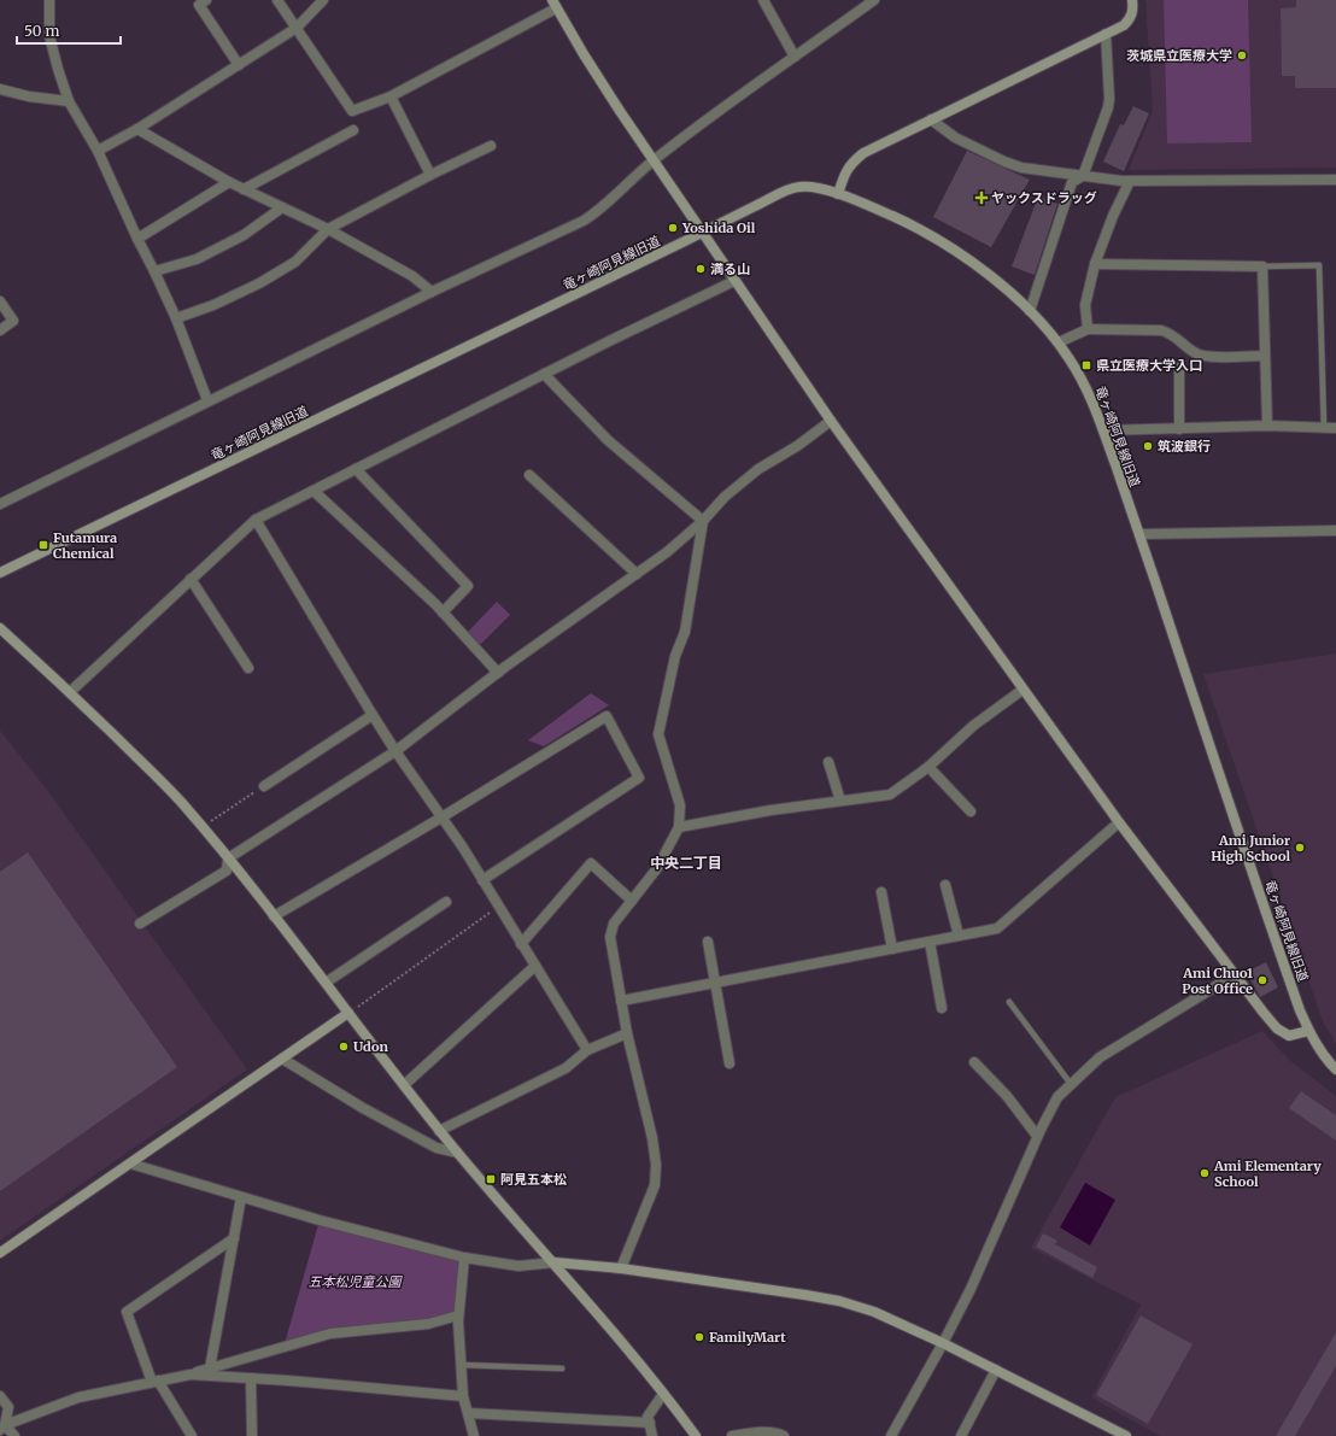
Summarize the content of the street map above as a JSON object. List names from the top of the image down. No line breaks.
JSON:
{"streets":{"street":["竜ヶ崎阿見線旧道"]},"districts":["中央二丁目"],"parks":["五本松児童公園"],"places":{"other":["茨城県立医療大学","Yoshida Oil","満る山","筑波銀行","Ami Junior High School","Ami Chuo1 Post Office","Udon","Ami Elementary School","FamilyMart"],"health":["ヤックスドラッグ"],"transit":["県立医療大学入口","Futamura Chemical","阿見五本松"]},"scale_bar":"50 m"}
